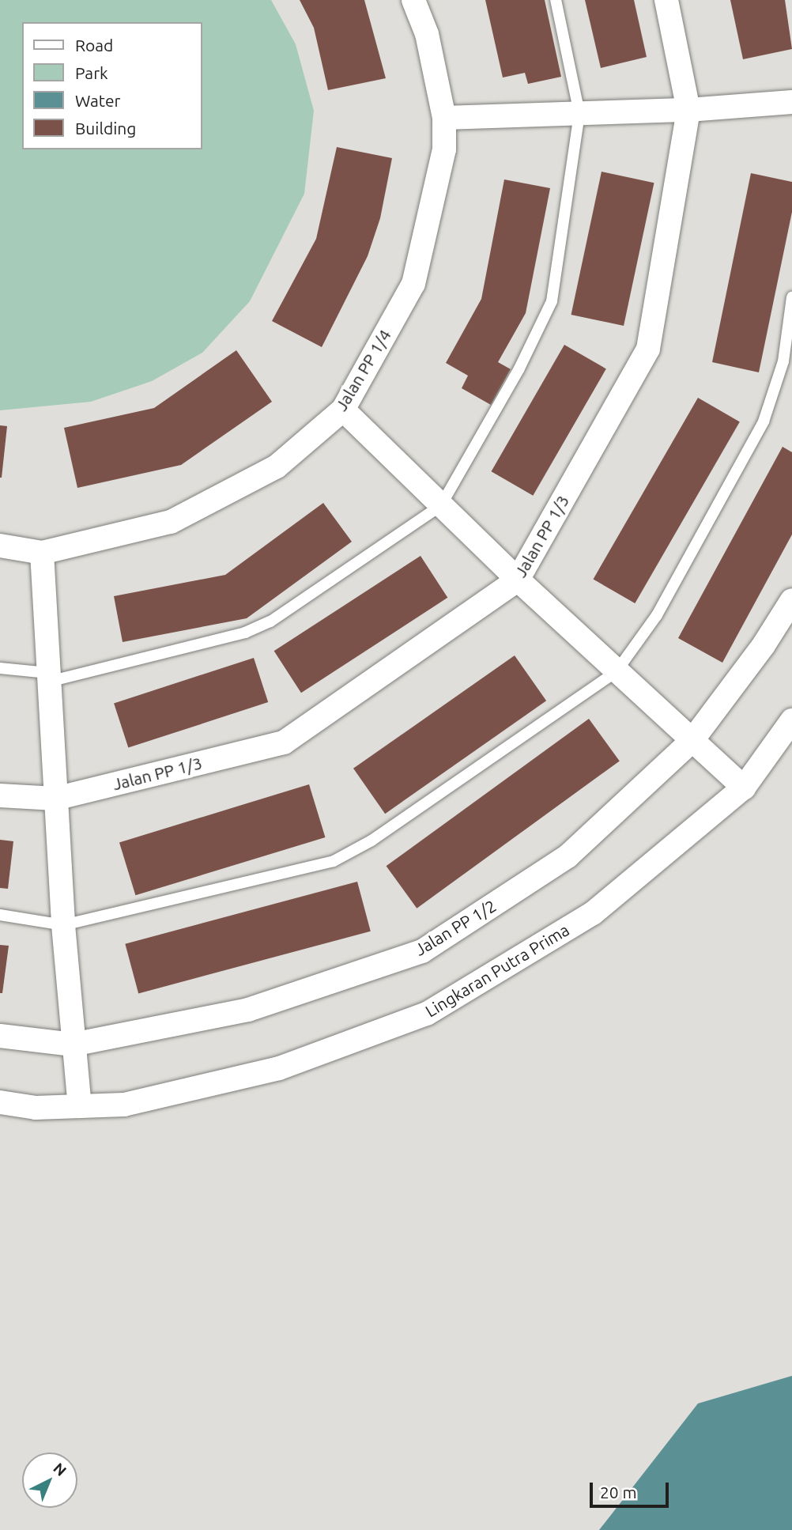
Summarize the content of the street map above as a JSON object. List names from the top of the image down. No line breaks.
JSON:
{"streets":{"street":["Jalan PP 1/4","Jalan PP 1/3","Jalan PP 1/2","Lingkaran Putra Prima"]},"legend":["Road","Park","Water","Building"],"scale_bar":"20 m","north":"top right"}
